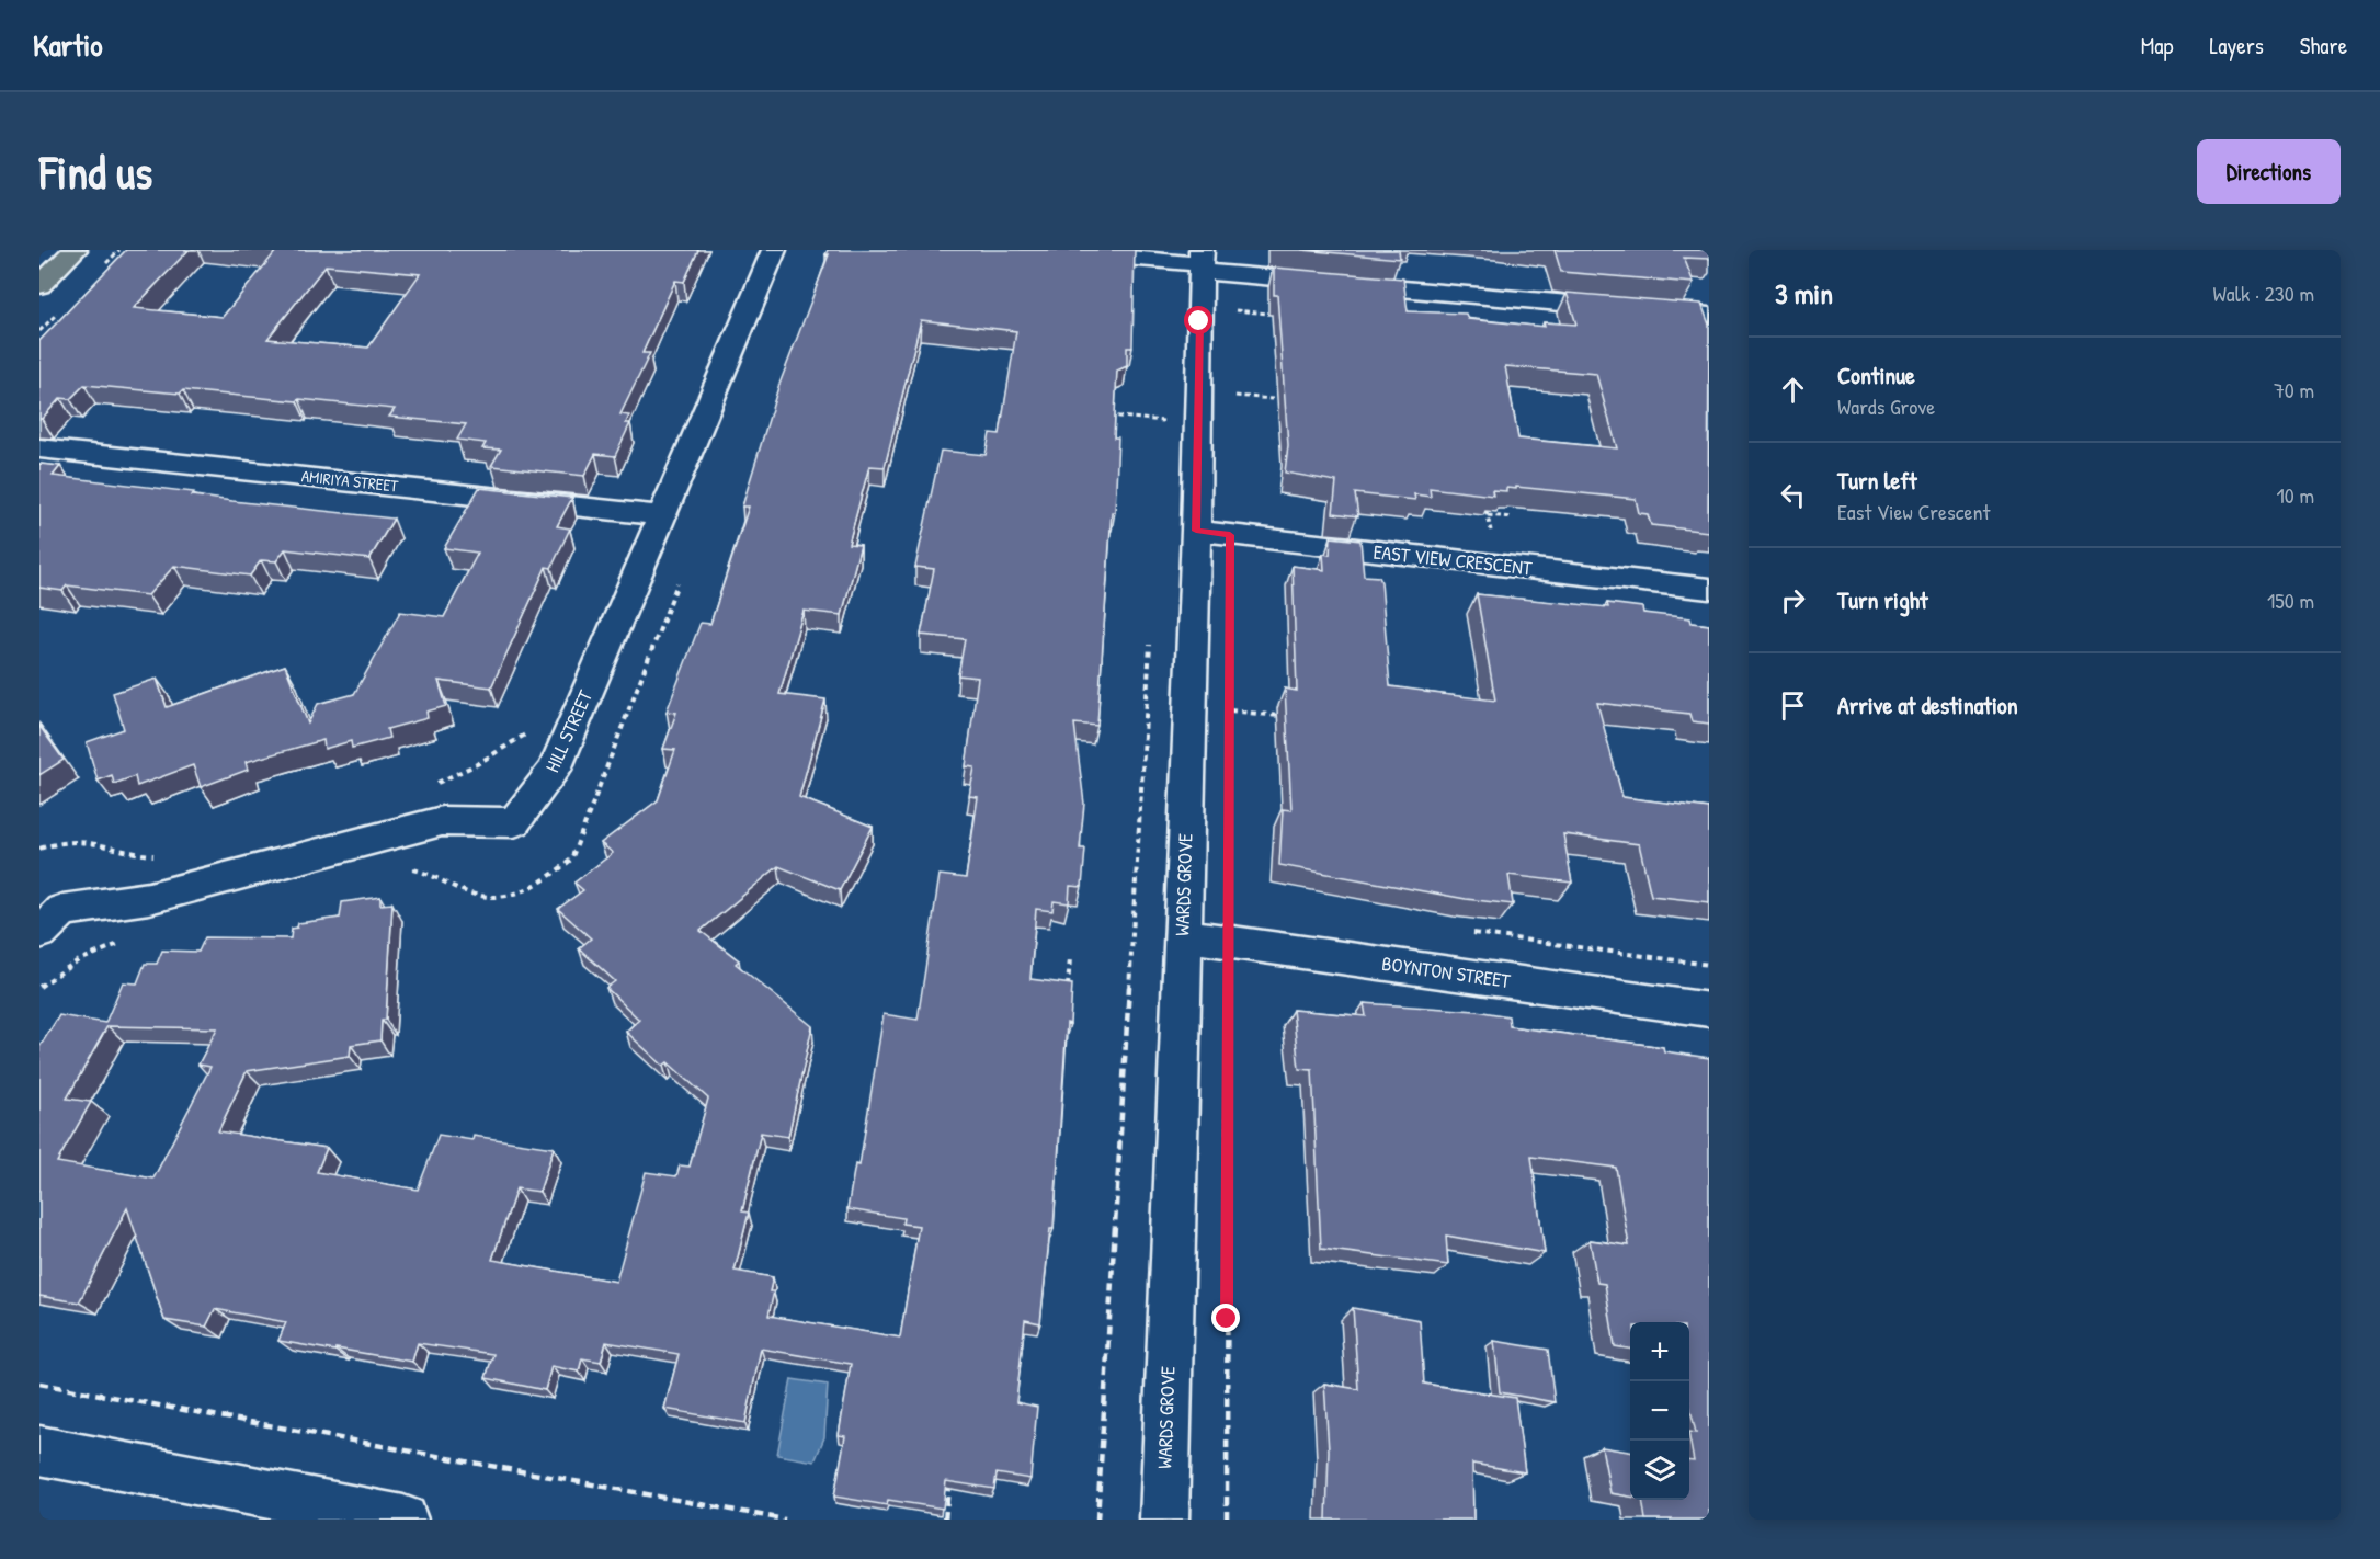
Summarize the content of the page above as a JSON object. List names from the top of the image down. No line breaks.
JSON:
{"streets":{"street":["AMIRIYA STREET","EAST VIEW CRESCENT","HILL STREET","WARDS GROVE","BOYNTON STREET"]},"crossings":[["AMIRIYA STREET","HILL STREET"],["EAST VIEW CRESCENT","WARDS GROVE"],["WARDS GROVE","BOYNTON STREET"]],"page":{"header":"Kartio","nav":["Map","Layers","Share"],"buttons":"Directions","title":"Find us","heading":["3 min","Walk · 230 m"],"list":[["Continue","Wards Grove","70 m"],["Turn left","East View Crescent","10 m"],["Turn right","150 m"],"Arrive at destination"],"map_buttons":["+","−"]}}
